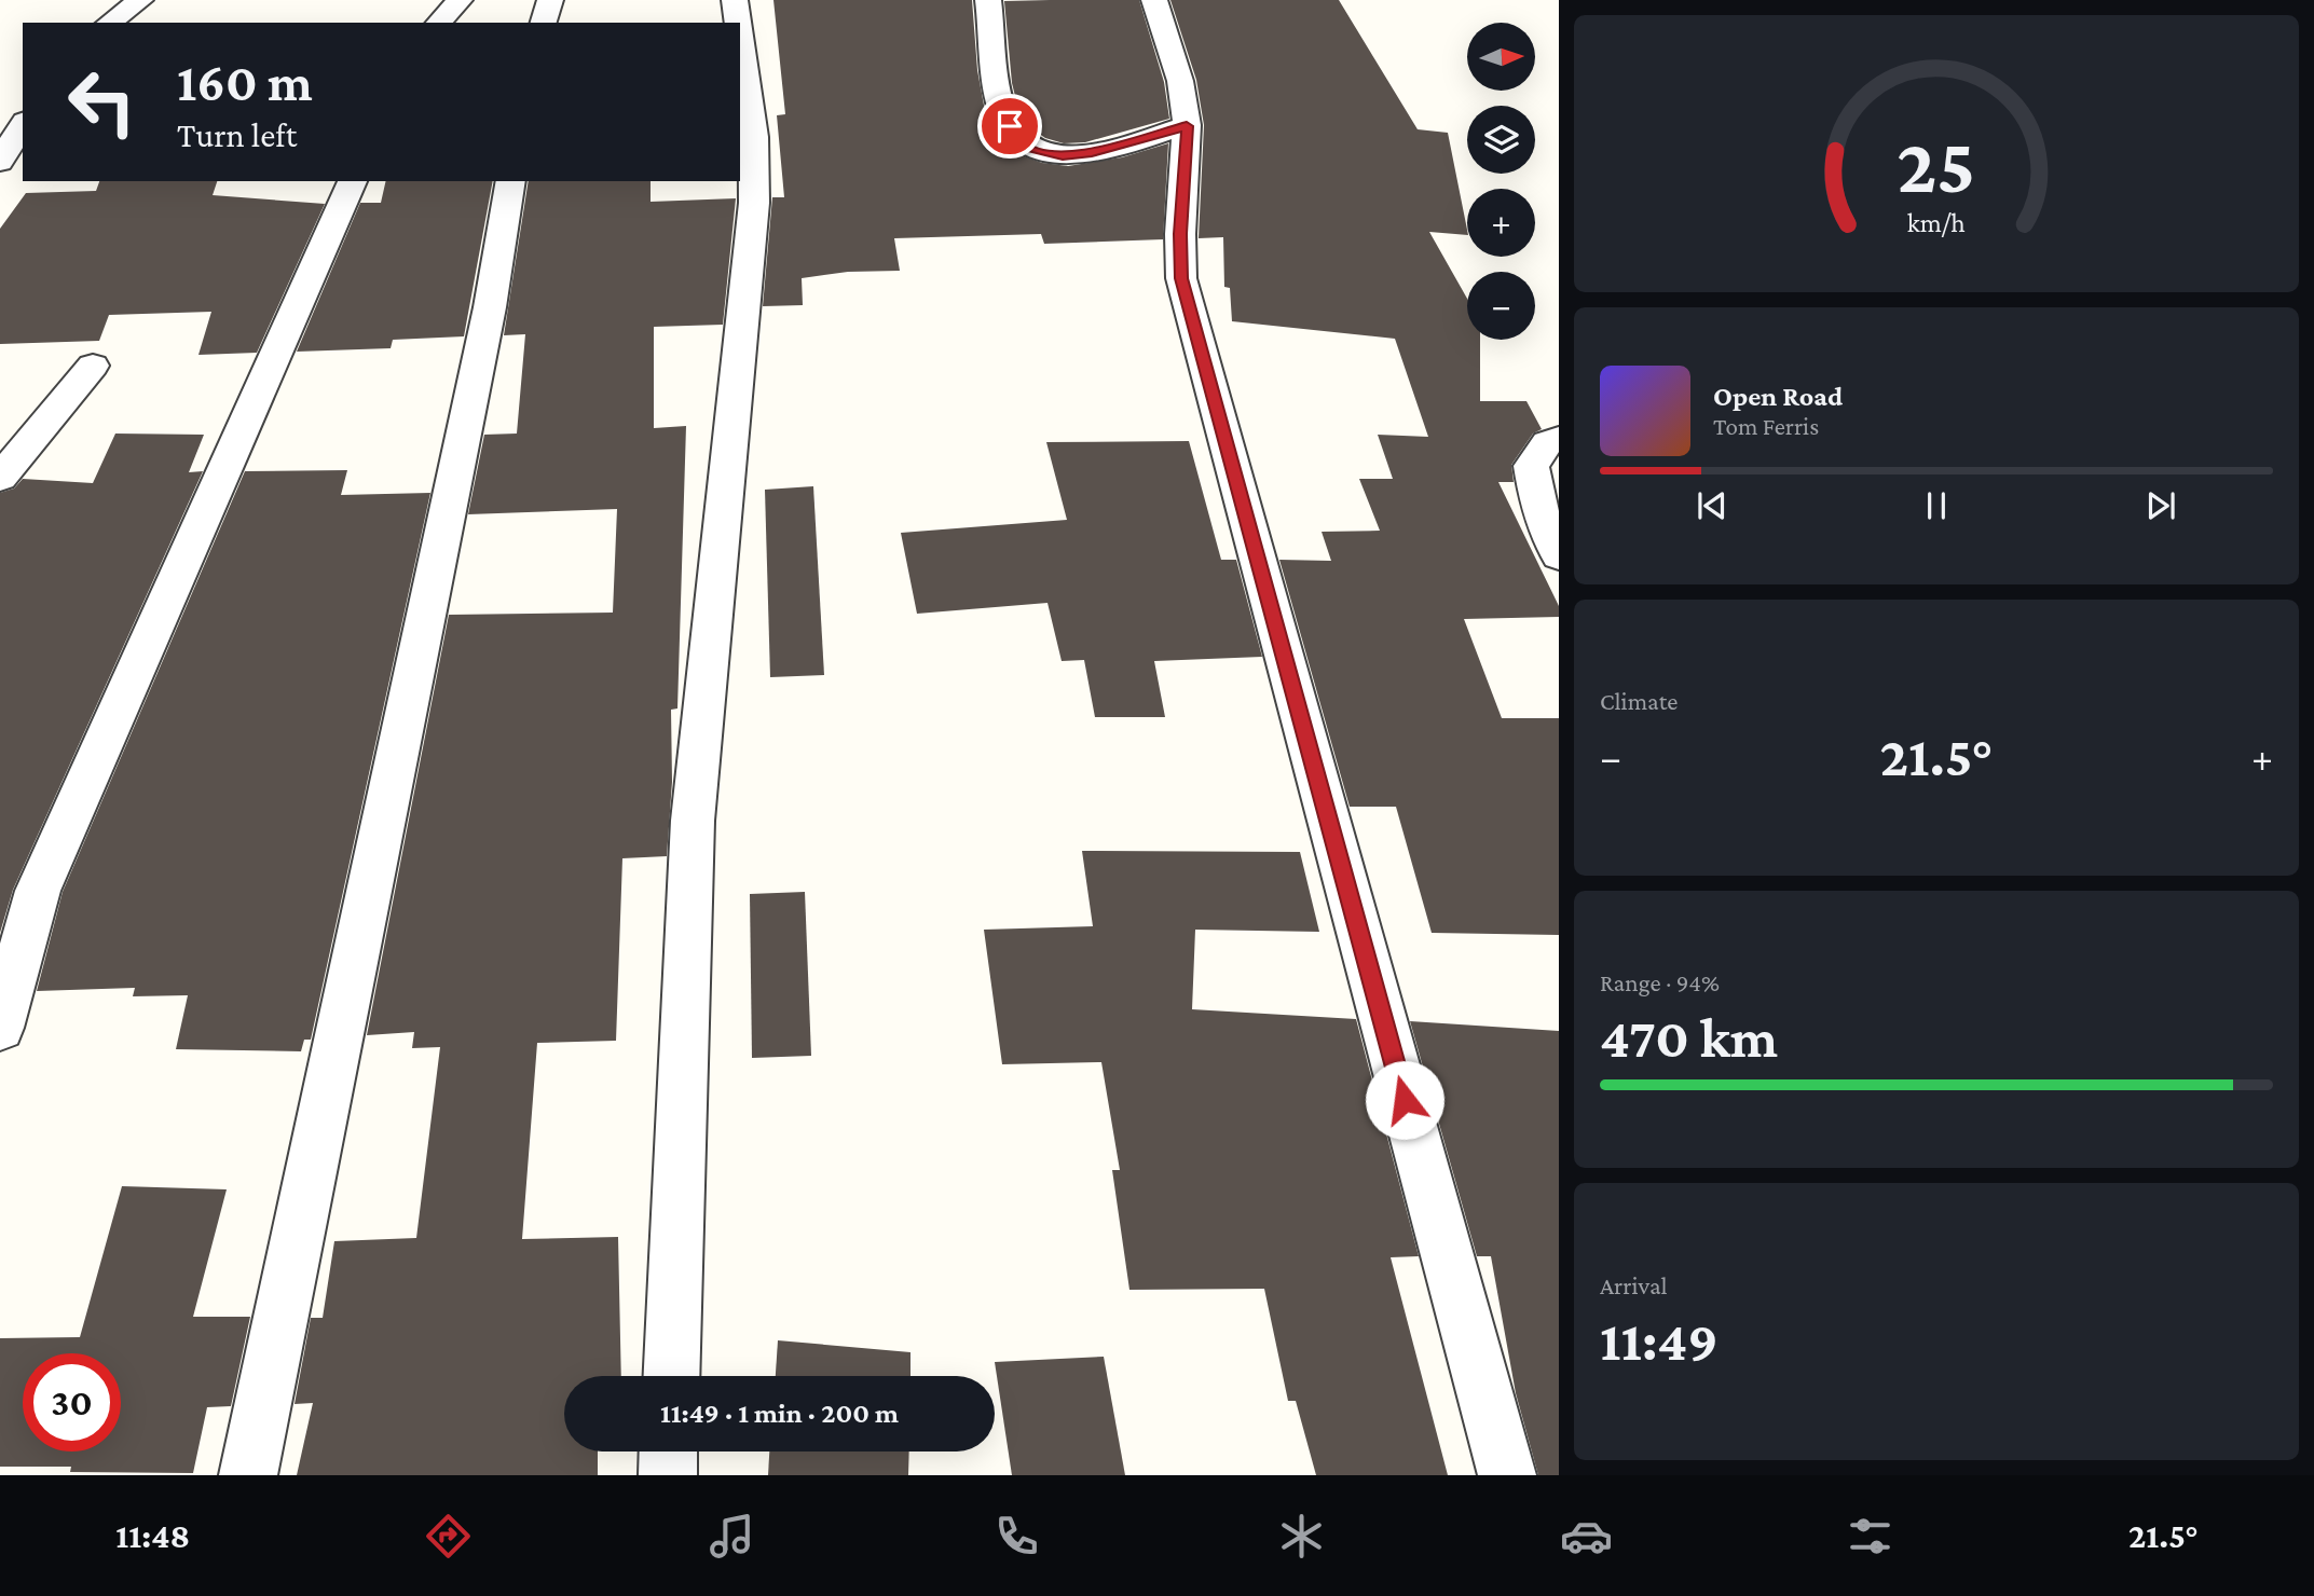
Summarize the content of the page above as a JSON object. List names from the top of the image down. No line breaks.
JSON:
{"north":"right","page":{"map_buttons":["+","−"],"turn":["160 m","Turn left"],"song":["Open Road","Tom Ferris"],"tile":["Climate",["Range · 94%","470 km"],["Arrival","11:49"]],"heat":["−","21.5°","+"],"limit":"30","trip":"11:49 · 1 min · 200 m","tabs":["11:48","21.5°"],"gauge":["25","km/h"]}}
